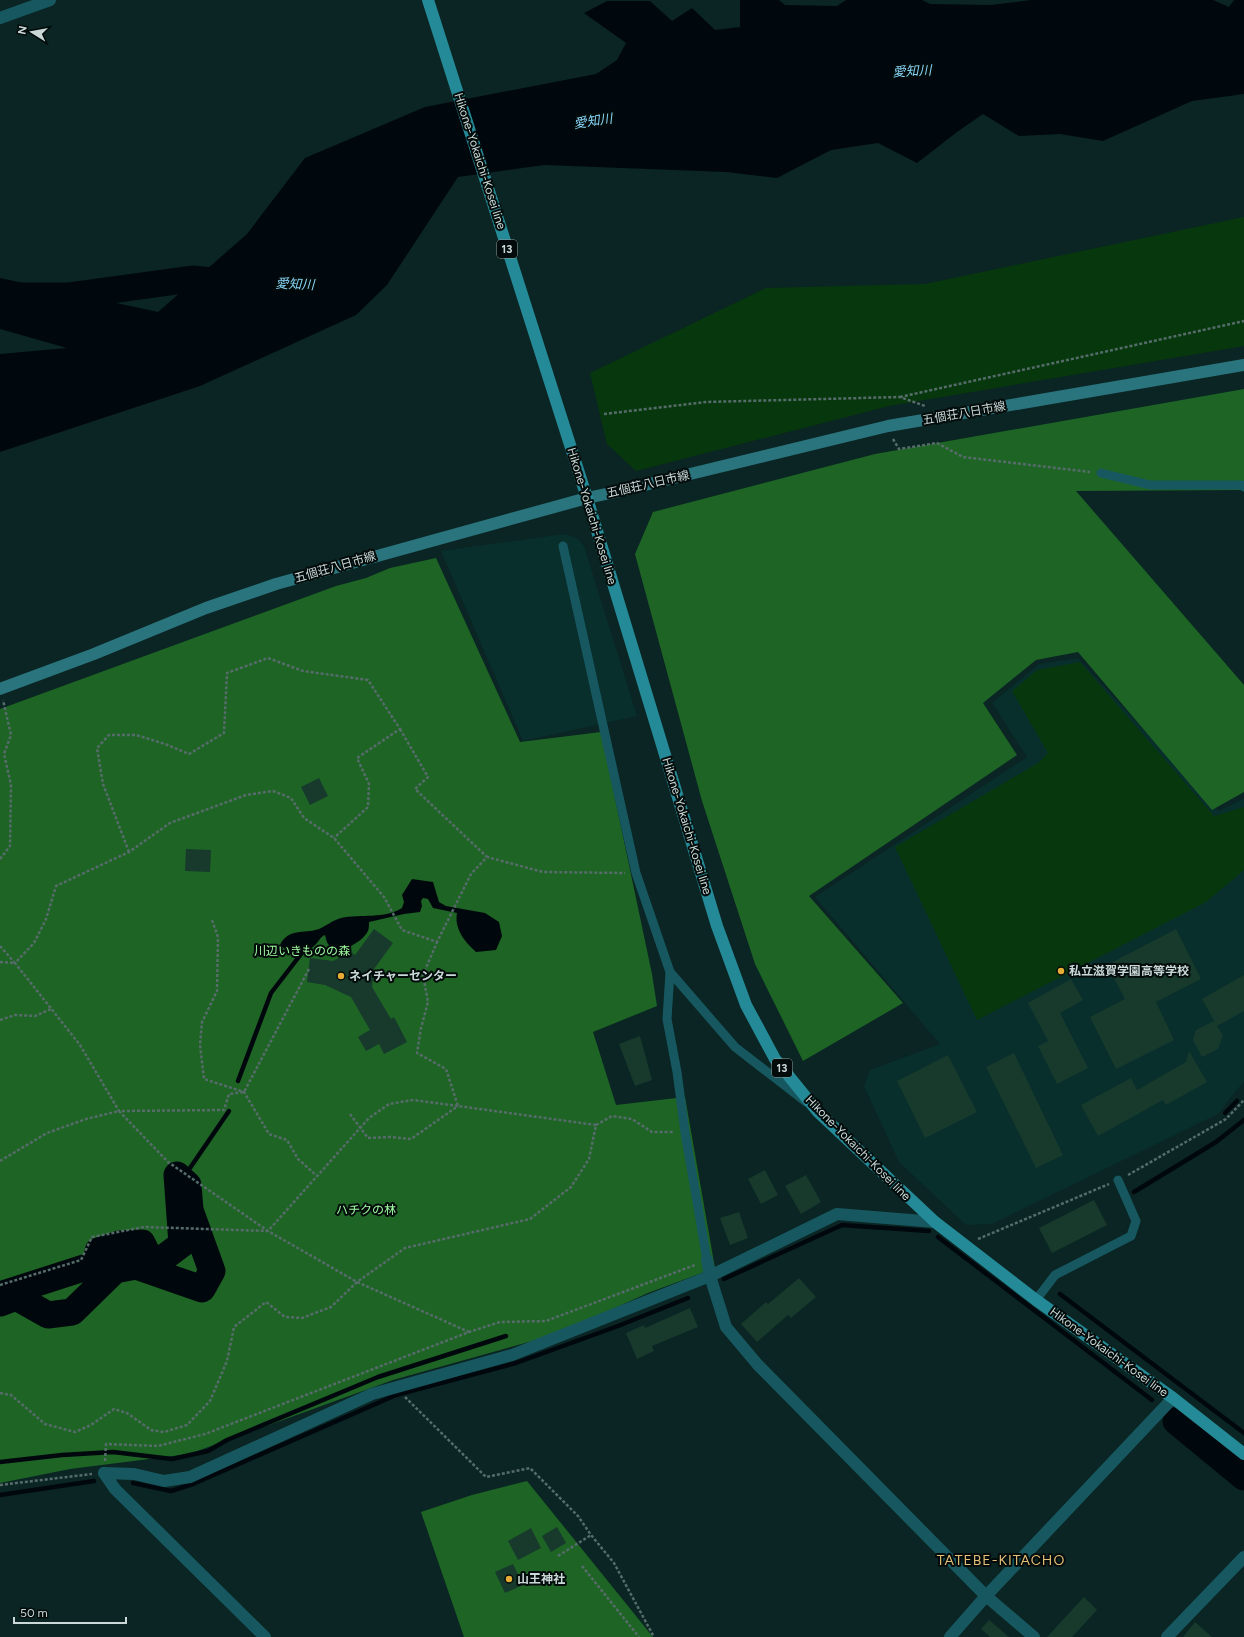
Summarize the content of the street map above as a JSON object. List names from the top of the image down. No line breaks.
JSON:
{"streets":{"main road":["Hikone-Yokaichi-Kosei line","13","五個荘八日市線"]},"crossings":[["Hikone-Yokaichi-Kosei line","五個荘八日市線"]],"districts":["TATEBE-KITACHO"],"water":["愛知川"],"parks":["川辺いきものの森","ハチクの林"],"places":["私立滋賀学園高等学校","ネイチャーセンター","山王神社"],"scale_bar":"50 m","north":"left"}
